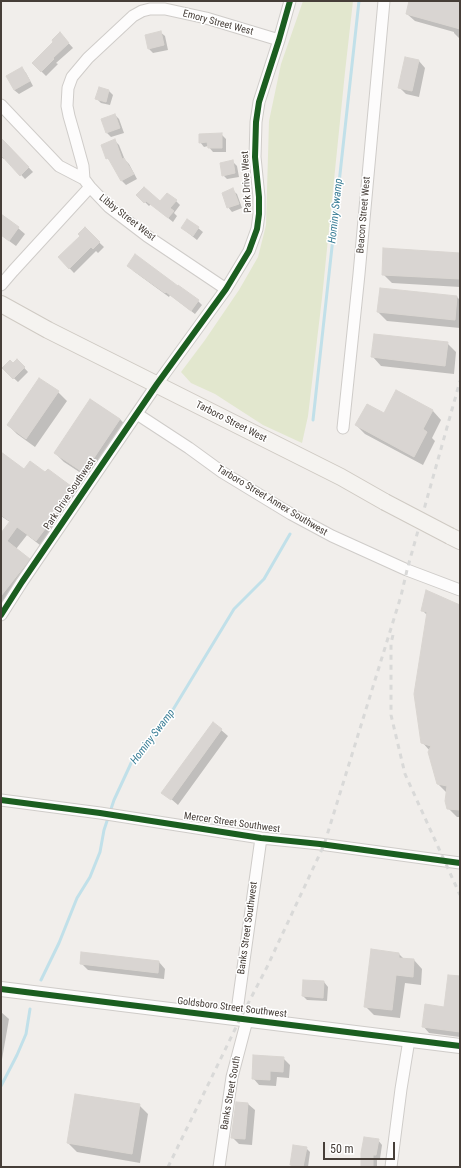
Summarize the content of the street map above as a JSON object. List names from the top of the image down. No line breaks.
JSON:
{"streets":{"main road":["Tarboro Street West"],"street":["Emory Street West","Park Drive West","Beacon Street West","Libby Street West","Park Drive Southwest","Tarboro Street Annex Southwest","Mercer Street Southwest","Banks Street Southwest","Goldsboro Street Southwest","Banks Street South"]},"crossings":[["Emory Street West","Park Drive West"],["Emory Street West","Libby Street West"],["Park Drive West","Libby Street West"],["Park Drive West","Tarboro Street West"],["Park Drive West","Park Drive Southwest"],["Tarboro Street West","Park Drive Southwest"],["Park Drive Southwest","Tarboro Street Annex Southwest"],["Mercer Street Southwest","Banks Street Southwest"],["Banks Street Southwest","Goldsboro Street Southwest"],["Banks Street Southwest","Banks Street South"],["Goldsboro Street Southwest","Banks Street South"]],"water":["Hominy Swamp"],"scale_bar":"50 m"}
